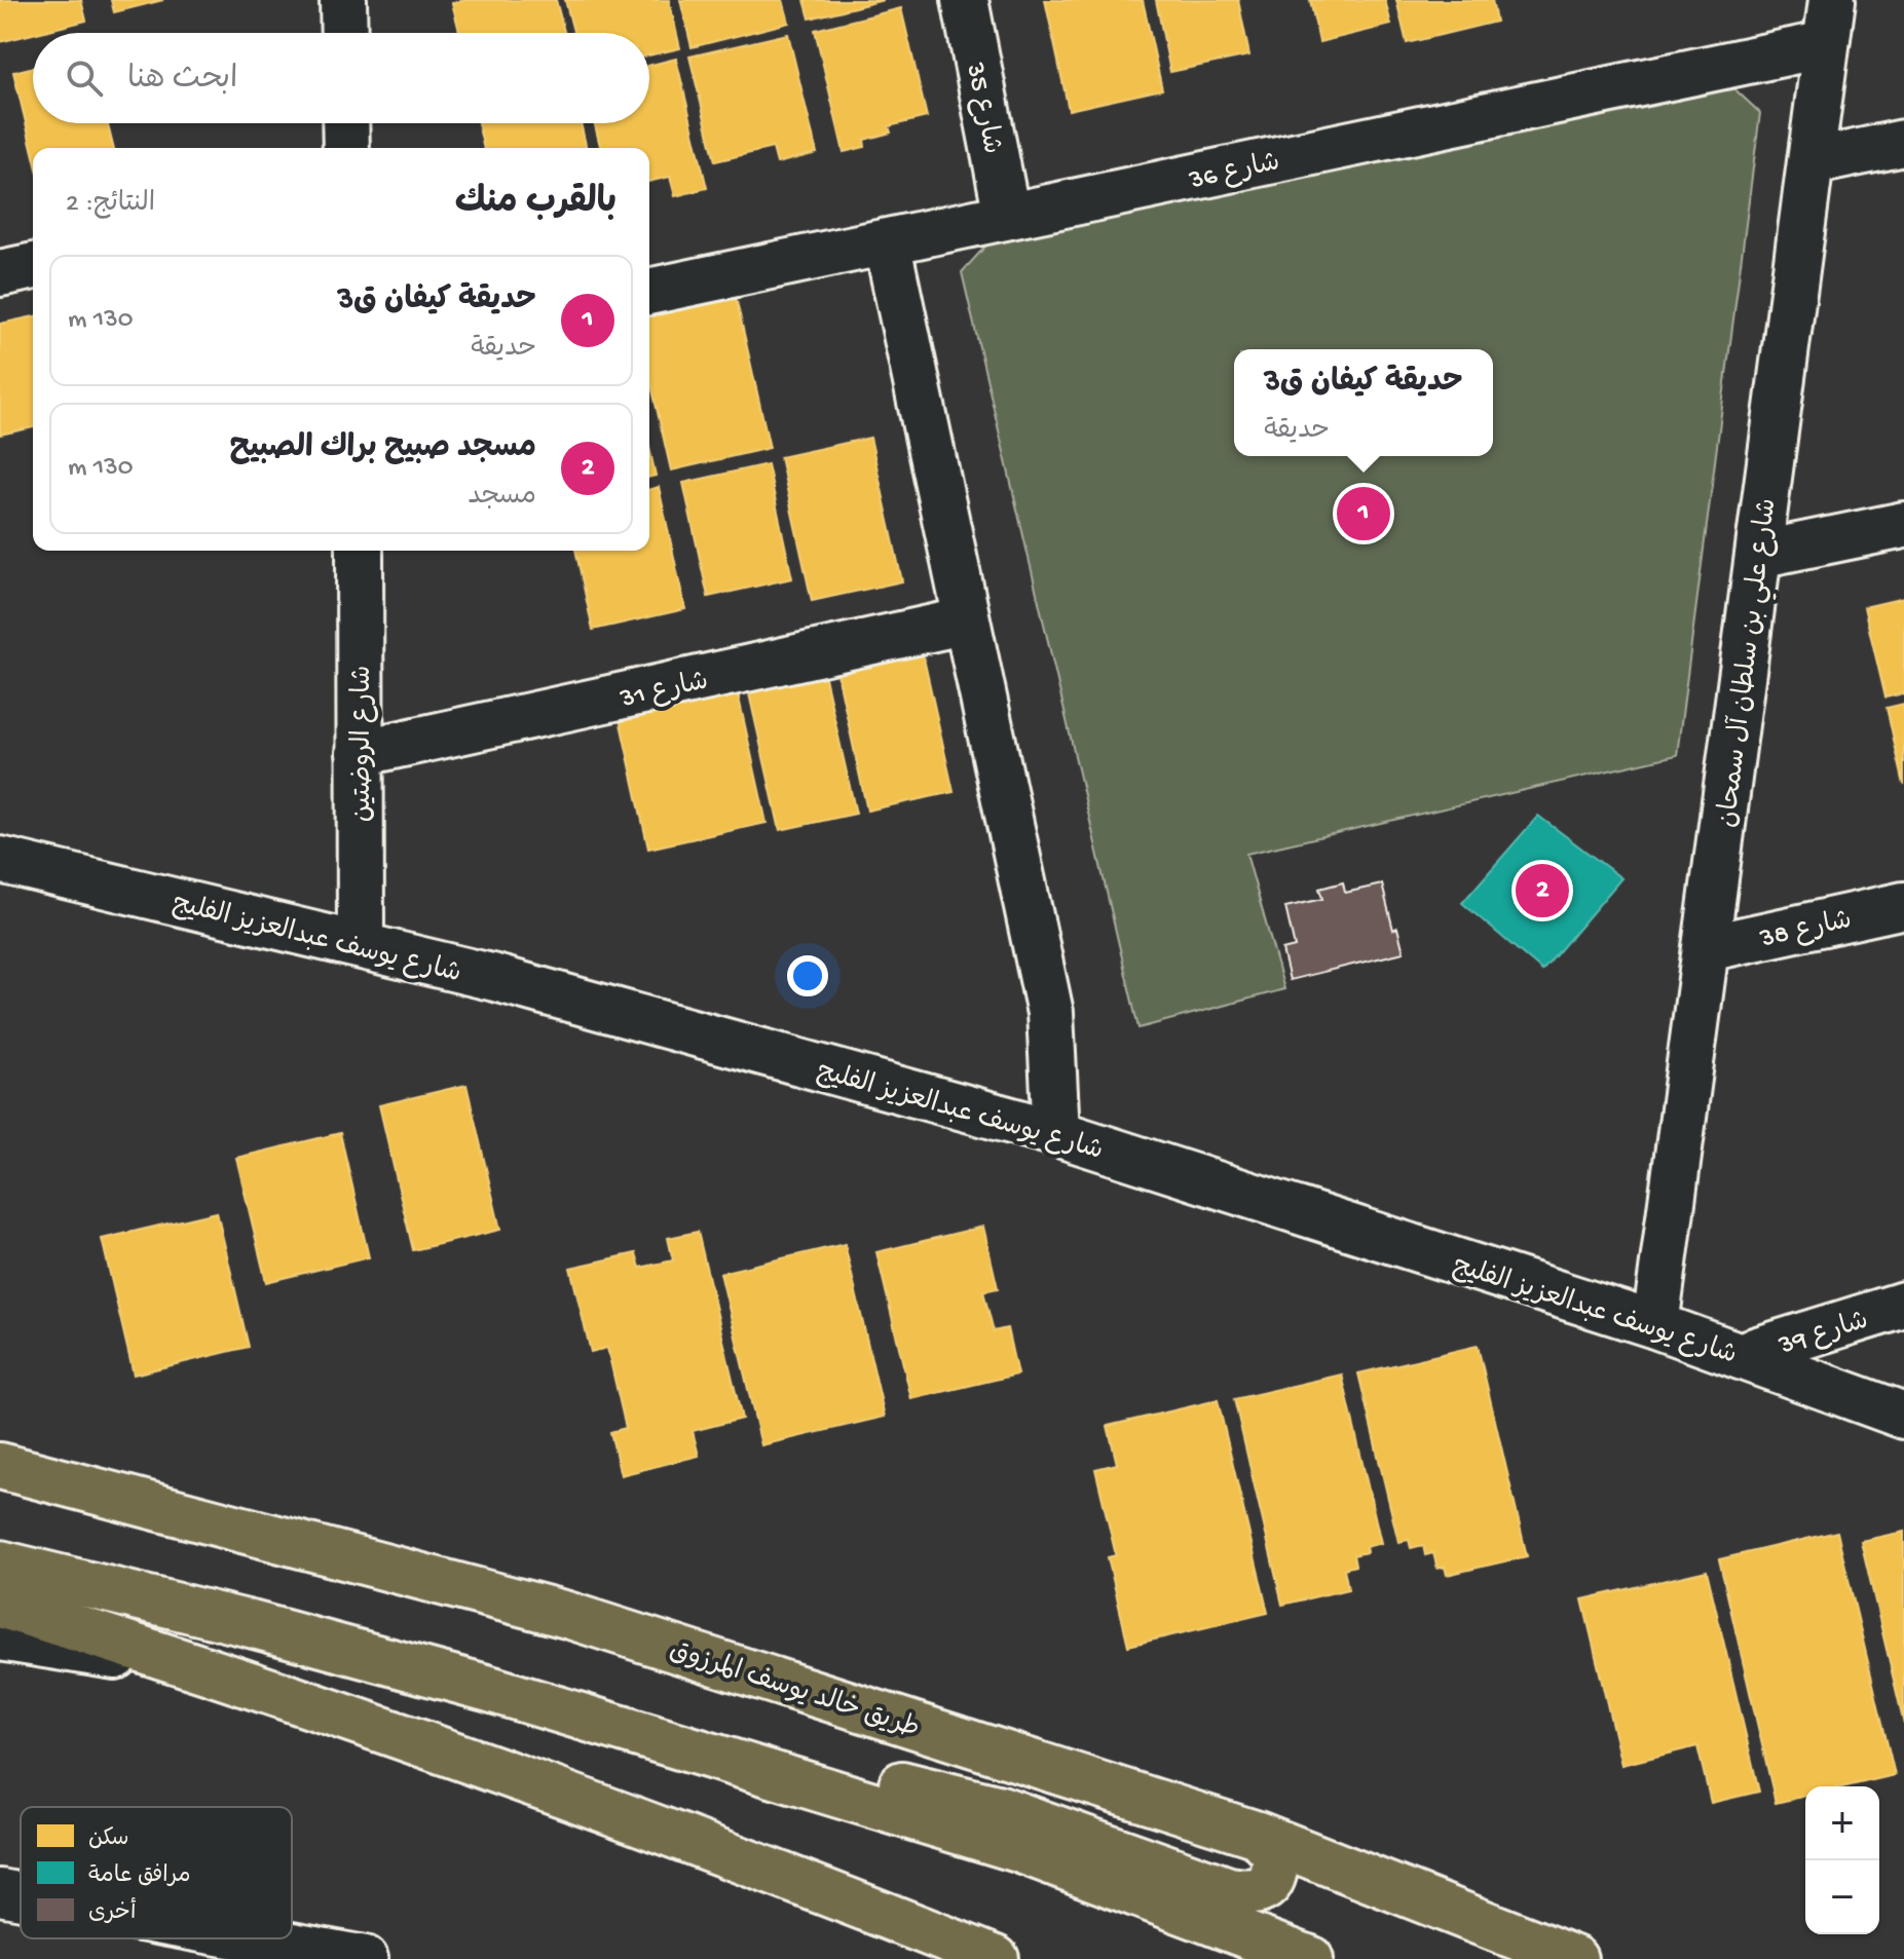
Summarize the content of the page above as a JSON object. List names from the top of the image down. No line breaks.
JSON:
{"streets":{"main road":["طريق خالد يوسف المرزوق"],"street":["شارع 35","شارع 36","شارع علي بن سلطان آل سمحان","شارع 31","شارع الروضتين","شارع 38","شارع يوسف عبدالعزيز الفليج","39 شارع"]},"crossings":[["شارع 35","شارع 36"],["شارع 36","شارع علي بن سلطان آل سمحان"],["شارع علي بن سلطان آل سمحان","شارع 38"],["شارع علي بن سلطان آل سمحان","شارع يوسف عبدالعزيز الفليج"],["شارع 31","شارع الروضتين"],["شارع الروضتين","شارع يوسف عبدالعزيز الفليج"],["شارع يوسف عبدالعزيز الفليج","39 شارع"]],"legend":["سكن","مرافق عامة","أخرى"],"page":{"search":"ابحث هنا","heading":["بالقرب منك","النتائج: 2"],"list":[{"mark":"1","name":"حديقة كيفان ق3","note":"حديقة","value":"130 m"},{"mark":"2","name":"مسجد صبيح براك الصبيح","note":"مسجد","value":"130 m"}],"popup":["حديقة كيفان ق3","حديقة"],"pins":["1","2"],"map_buttons":["+","−"]}}
